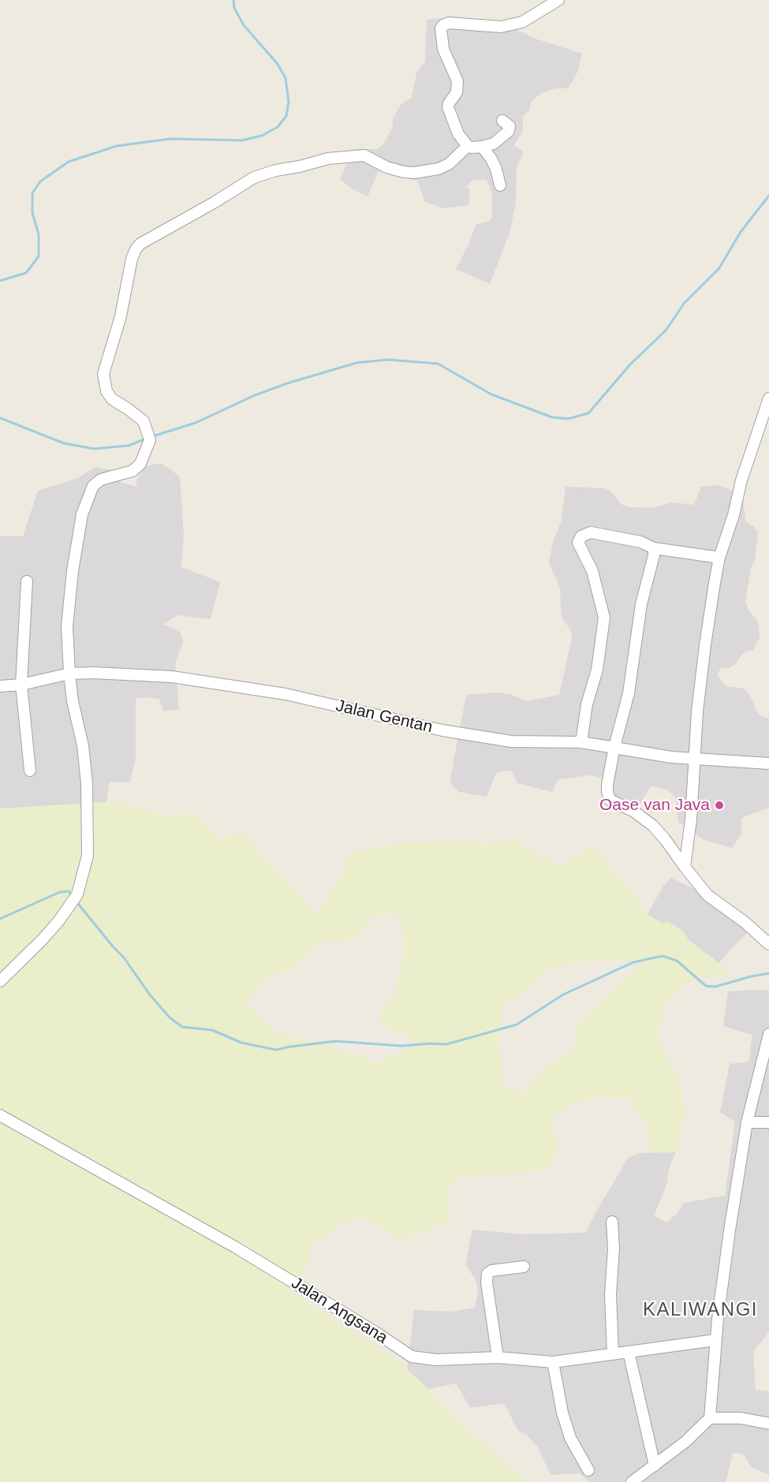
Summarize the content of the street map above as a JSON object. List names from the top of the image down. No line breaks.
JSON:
{"streets":{"street":["Jalan Gentan","Jalan Angsana"]},"districts":["KALIWANGI"],"places":["Oase van Java"]}
